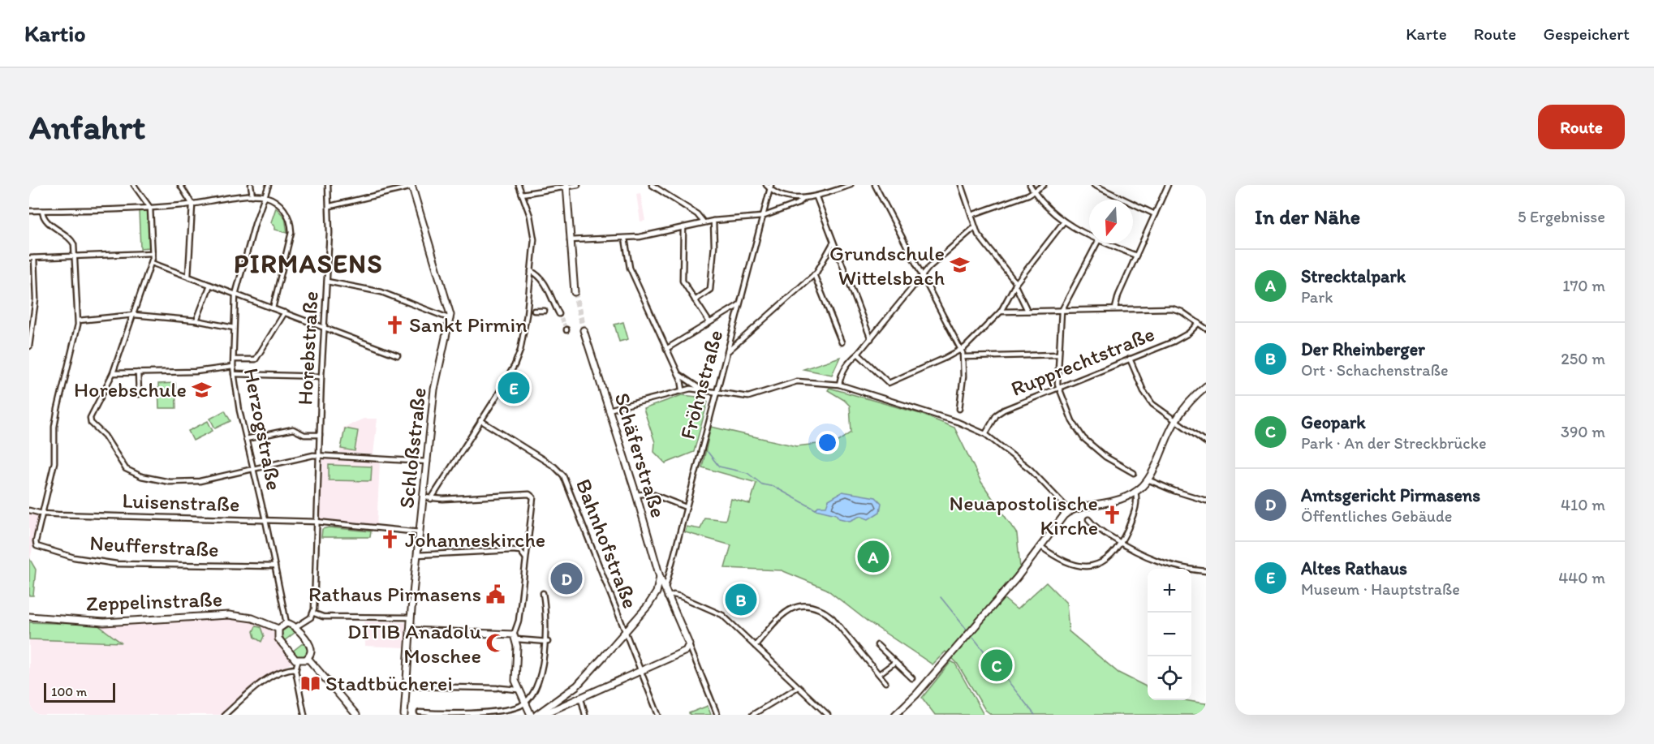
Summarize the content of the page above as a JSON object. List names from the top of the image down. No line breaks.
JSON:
{"streets":{"street":["Horebstraße","Rupprechtstraße","Fröhnstraße","Herzogstraße","Schloßstraße","Schäferstraße","Luisenstraße","Bahnhofstraße","Neufferstraße","Zeppelinstraße"]},"crossings":[["Horebstraße","Luisenstraße"],["Fröhnstraße","Schäferstraße"],["Herzogstraße","Luisenstraße"],["Herzogstraße","Neufferstraße"],["Schloßstraße","Luisenstraße"],["Luisenstraße","Neufferstraße"]],"districts":["PIRMASENS"],"places":{"school or university":["Grundschule Wittelsbach","Horebschule"],"church":["Sankt Pirmin","Neuapostolische Kirche","Johanneskirche"],"public building":["Rathaus Pirmasens"],"mosque":["DITIB Anadolu Moschee"],"library":["Stadtbücherei"]},"scale_bar":"100 m","north":"bottom","page":{"header":"Kartio","nav":["Karte","Route","Gespeichert"],"buttons":"Route","title":"Anfahrt","heading":["In der Nähe","5 Ergebnisse"],"list":[{"mark":"A","name":"Strecktalpark","note":"Park","value":"170 m"},{"mark":"B","name":"Der Rheinberger","note":"Ort · Schachenstraße","value":"250 m"},{"mark":"C","name":"Geopark","note":"Park · An der Streckbrücke","value":"390 m"},{"mark":"D","name":"Amtsgericht Pirmasens","note":"Öffentliches Gebäude","value":"410 m"},{"mark":"E","name":"Altes Rathaus","note":"Museum · Hauptstraße","value":"440 m"}],"pins":["E","A","D","B","C"],"map_buttons":["+","−"],"scale":"100 m"}}
